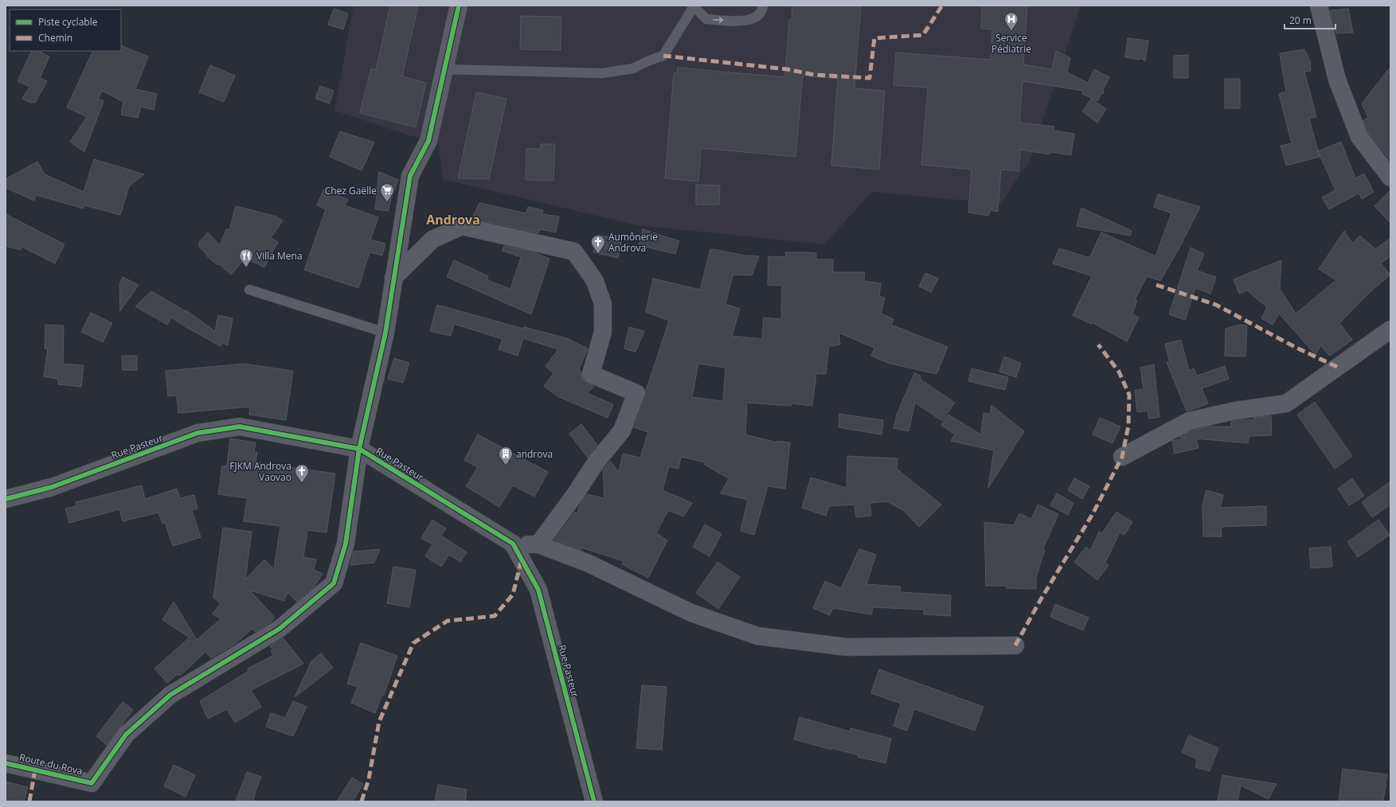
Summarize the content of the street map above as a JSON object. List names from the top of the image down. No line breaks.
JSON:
{"streets":{"street":["Rue Pasteur","Route du Rova"]},"crossings":[["Rue Pasteur","Route du Rova"]],"districts":["Androva"],"places":{"hospital":["Service Pédiatrie"],"supermarket":["Chez Gaëlle"],"church":["Aumônerie Androva","FJKM Androva Vaovao"],"restaurant":["Villa Mena"],"building":["androva"]},"legend":["Piste cyclable","Chemin"],"scale_bar":"20 m"}
